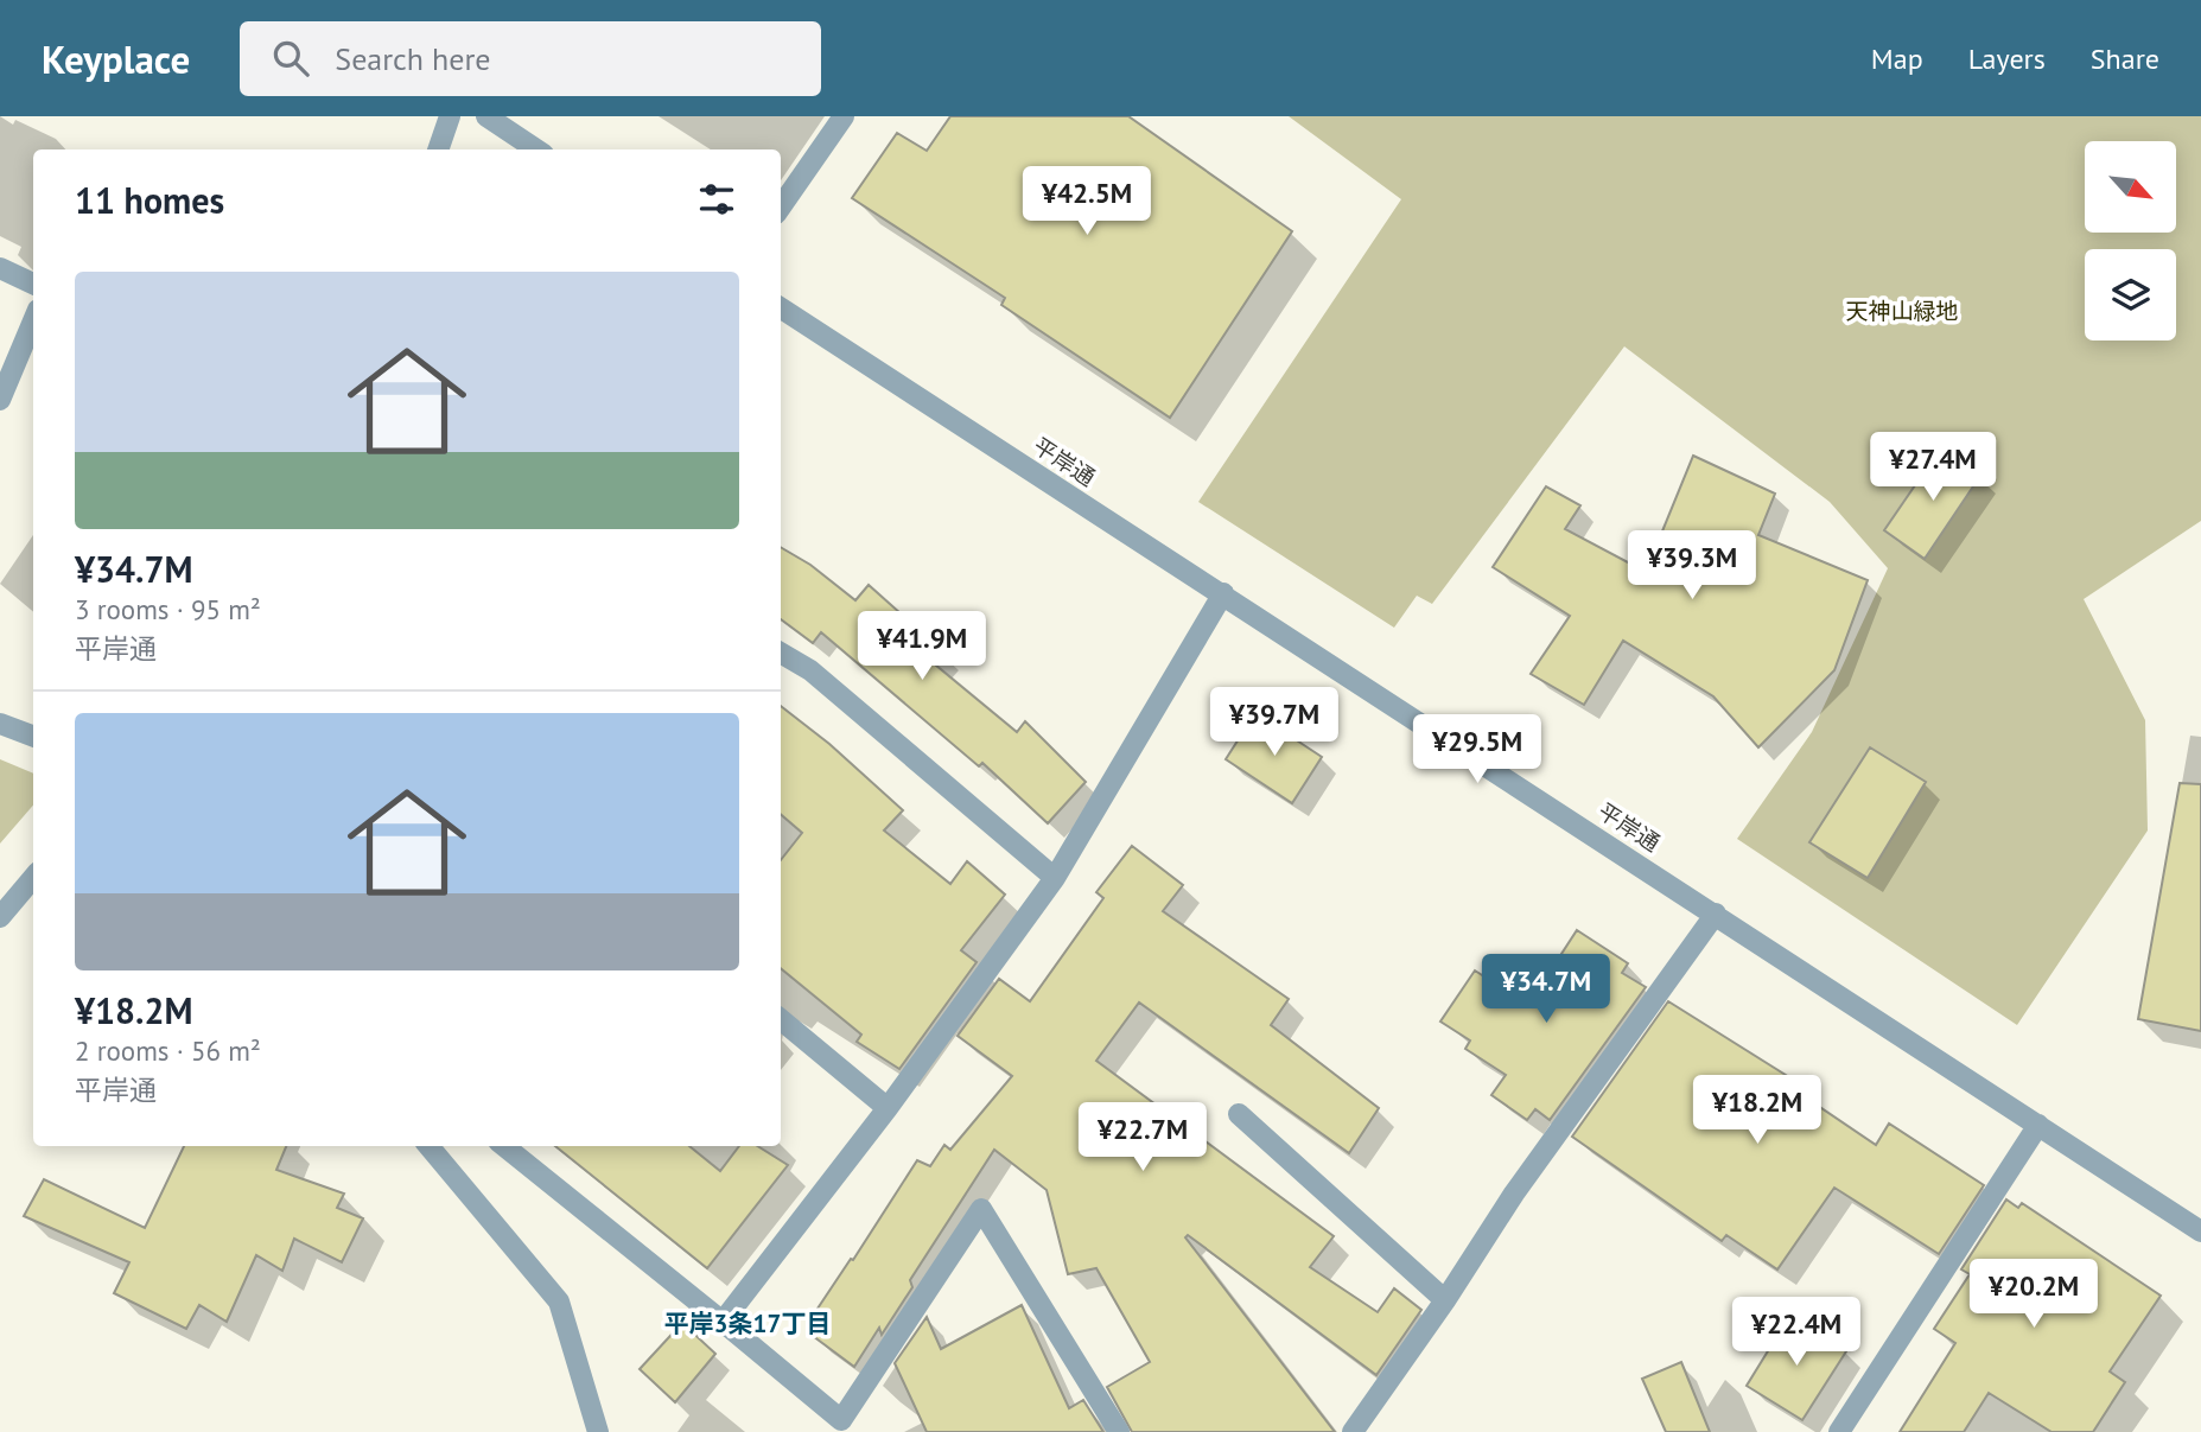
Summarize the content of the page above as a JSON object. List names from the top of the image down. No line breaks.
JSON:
{"streets":{"street":["平岸通"]},"districts":["平岸3条17丁目"],"parks":["天神山緑地"],"north":"bottom right","page":{"header":"Keyplace","search":"Search here","nav":["Map","Layers","Share"],"heading":"11 homes","price":["¥42.5M","¥27.4M","¥39.3M","¥41.9M","¥39.7M","¥29.5M","¥34.7M","¥18.2M","¥22.7M","¥20.2M","¥22.4M"],"list":[{"name":"¥34.7M","note":"3 rooms · 95 m² · 平岸通"},{"name":"¥18.2M","note":"2 rooms · 56 m² · 平岸通"}]}}
